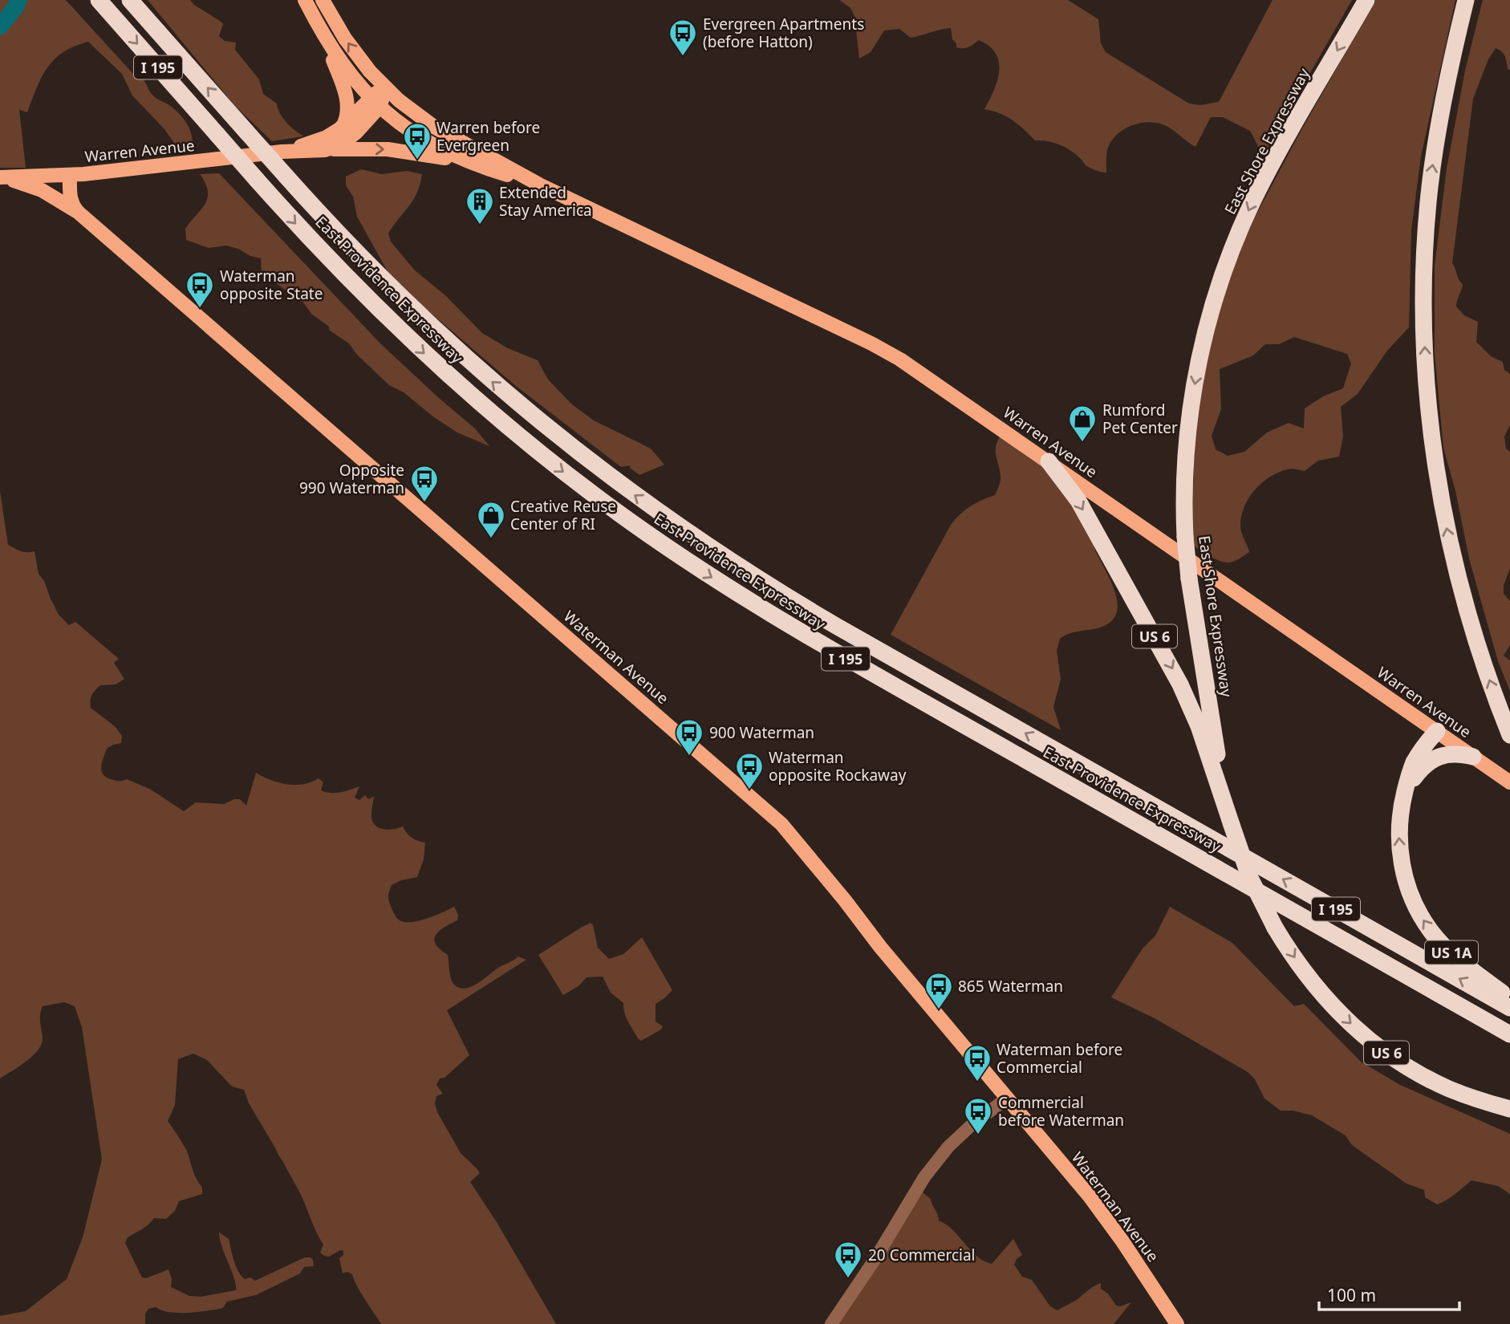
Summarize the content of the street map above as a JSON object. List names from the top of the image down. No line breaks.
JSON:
{"streets":{"highway":["I 195","East Shore Expressway","East Providence Expressway","US 6","US 1A"],"main road":["Warren Avenue","Waterman Avenue"]},"crossings":[["East Shore Expressway","US 6"],["Warren Avenue","US 6"],["Warren Avenue","Waterman Avenue"],["Warren Avenue","US 1A"]],"places":{"bus stop":["Evergreen Apartments (before Hatton)","Warren before Evergreen","Waterman opposite State","Opposite 990 Waterman","900 Waterman","Waterman opposite Rockaway","865 Waterman","Waterman before Commercial","Commercial before Waterman","20 Commercial"],"building":["Extended Stay America"],"shop":["Rumford Pet Center","Creative Reuse Center of RI"]},"scale_bar":"100 m"}
